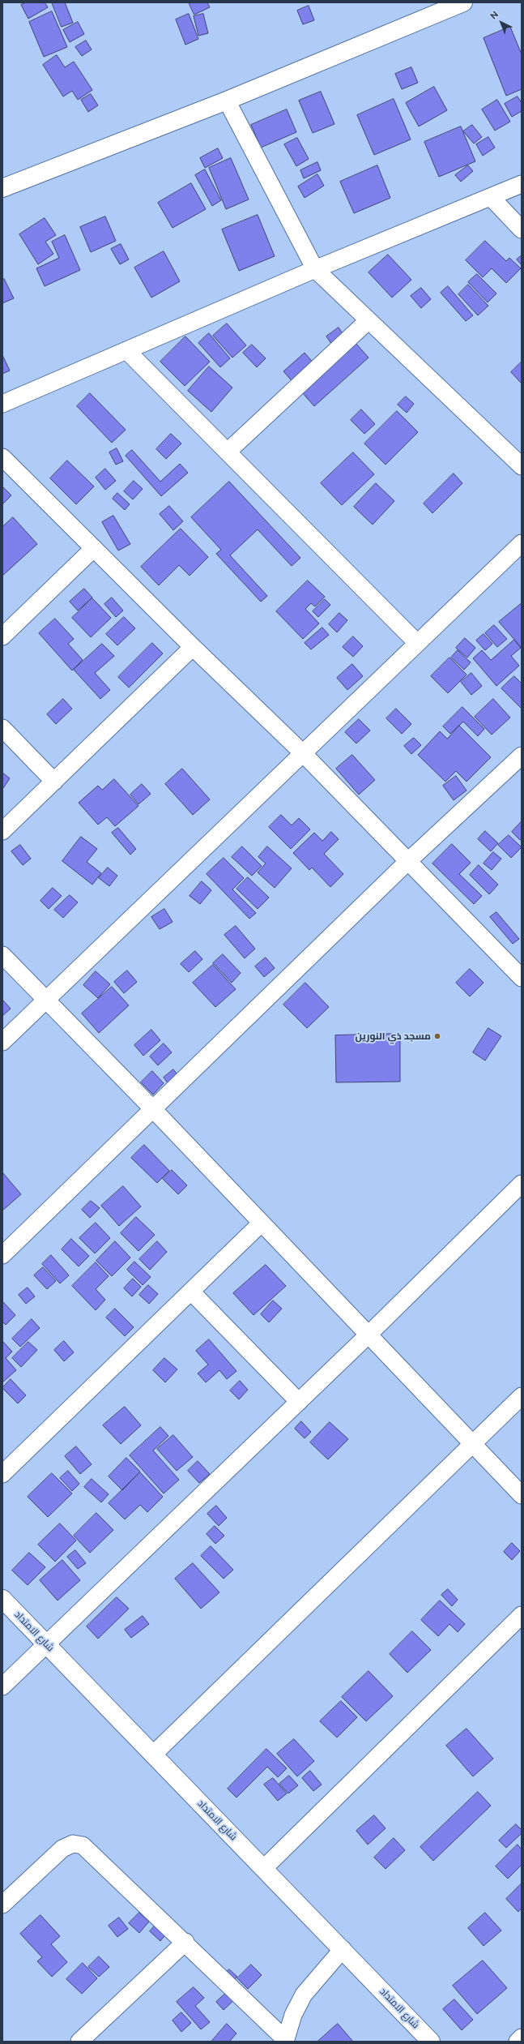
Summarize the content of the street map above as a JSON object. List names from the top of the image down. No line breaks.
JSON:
{"streets":{"street":["شارع الامتداد"]},"places":["مسجد ذي النورين"],"north":"top left"}
